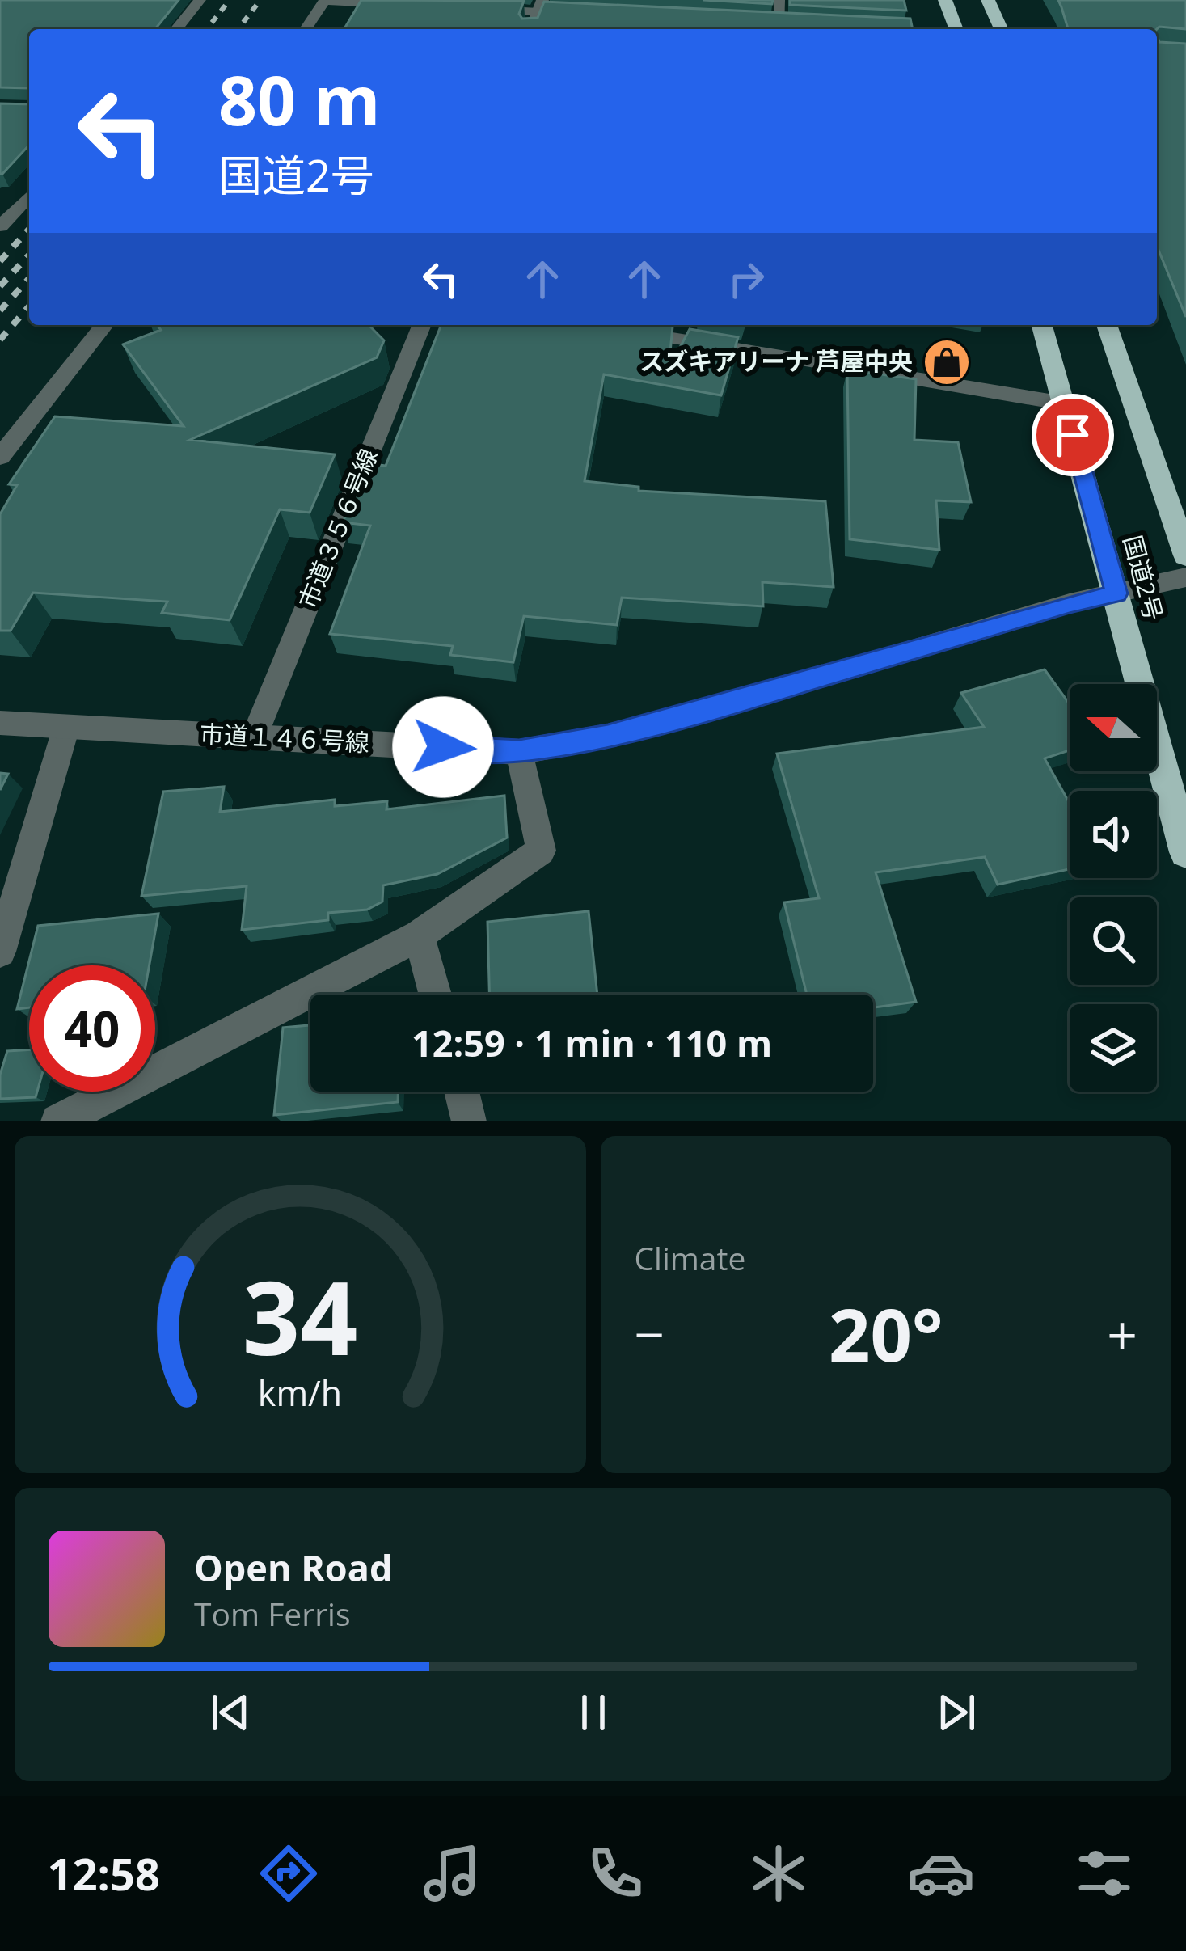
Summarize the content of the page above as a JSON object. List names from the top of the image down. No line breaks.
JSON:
{"streets":{"highway":["国道2号"],"street":["市道３５６号線","市道１４６号線"]},"crossings":[["市道３５６号線","市道１４６号線"],["国道2号","市道１４６号線"]],"places":{"shop":["スズキアリーナ 芦屋中央"]},"north":"left","page":{"turn":["80 m","国道2号"],"limit":"40","trip":"12:59 · 1 min · 110 m","tile":"Climate","heat":["−","20°","+"],"song":["Open Road","Tom Ferris"],"tabs":"12:58","gauge":["34","km/h"]}}
